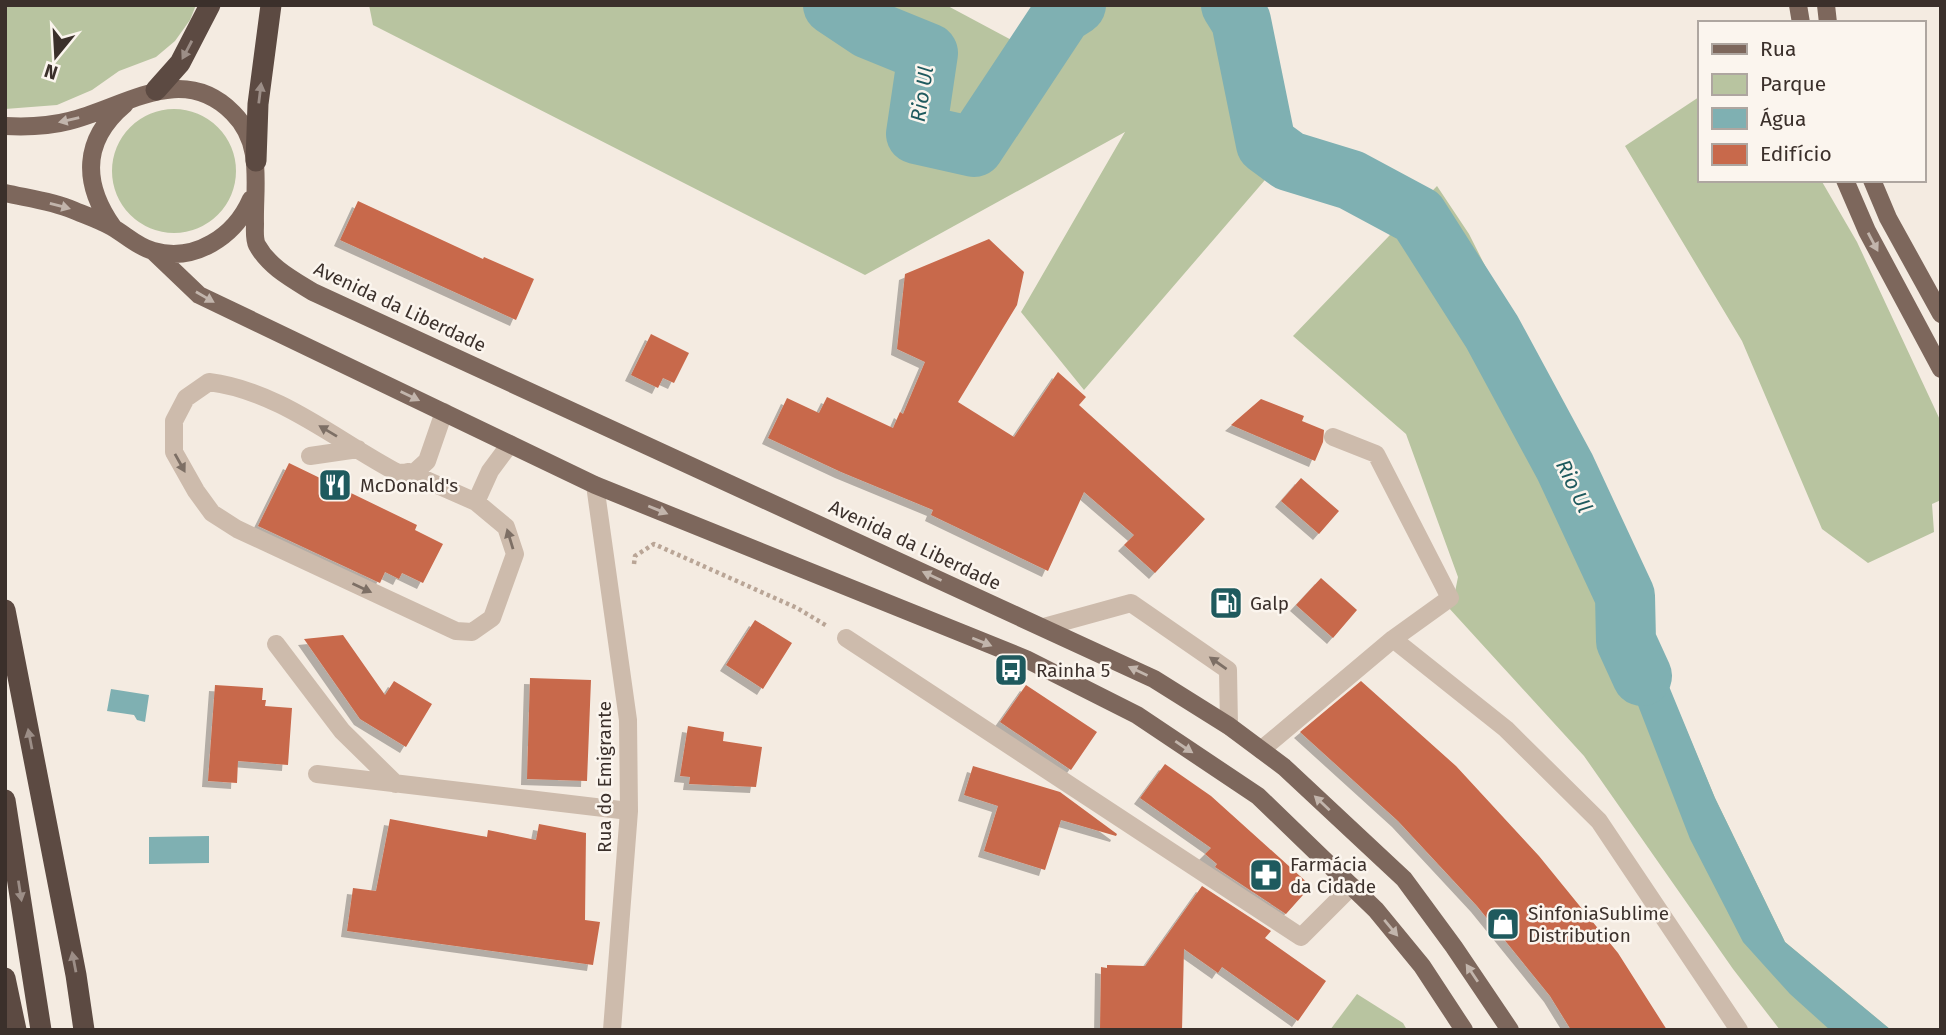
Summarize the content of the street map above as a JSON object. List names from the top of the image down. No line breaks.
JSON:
{"streets":{"main road":["Avenida da Liberdade"],"street":["Rua do Emigrante"]},"crossings":[["Avenida da Liberdade","Rua do Emigrante"]],"water":["Rio Ul"],"places":{"restaurant":["McDonald's"],"fuel station":["Galp"],"bus stop":["Rainha 5"],"pharmacy":["Farmácia da Cidade"],"shop":["SinfoniaSublime Distribution"]},"legend":["Rua","Parque","Água","Edifício"],"north":"bottom"}
